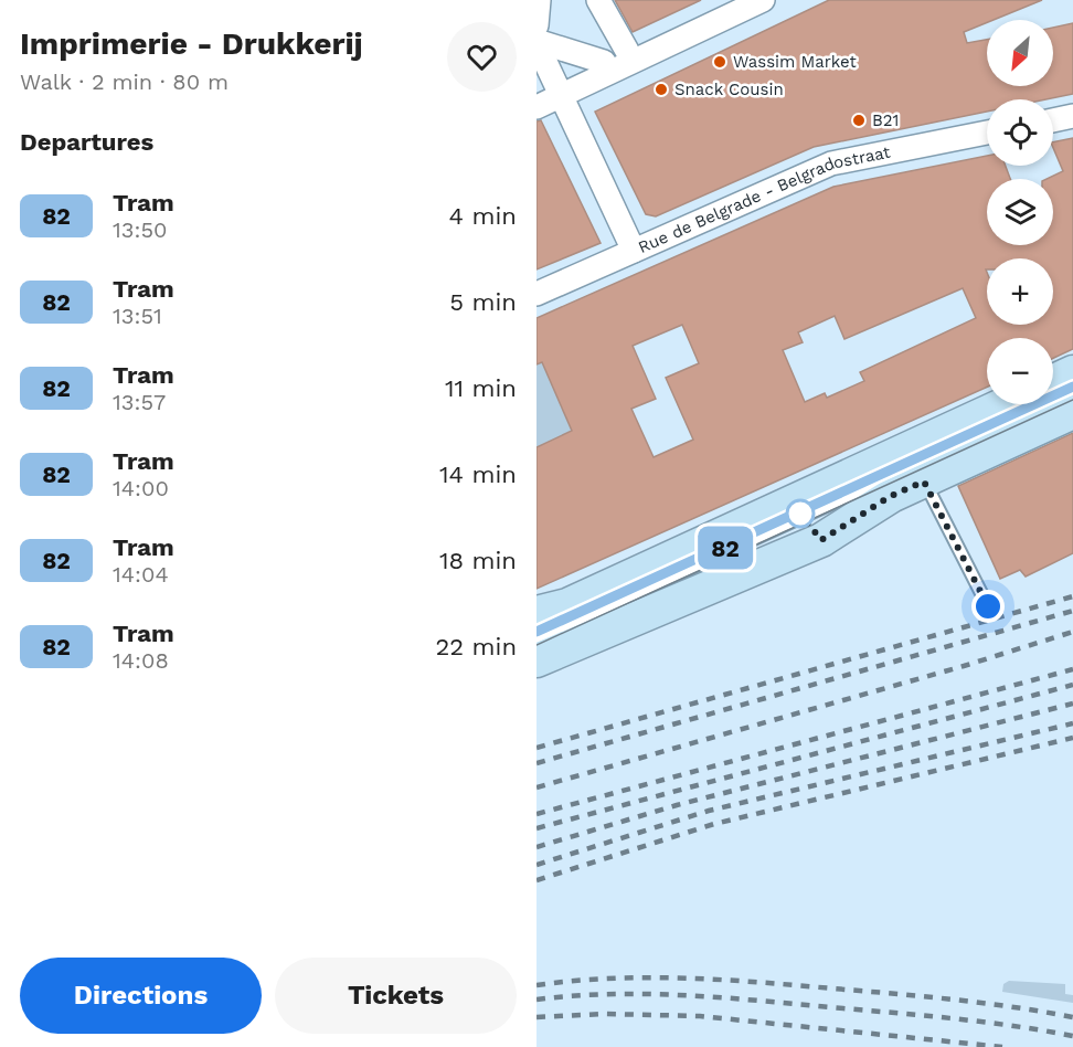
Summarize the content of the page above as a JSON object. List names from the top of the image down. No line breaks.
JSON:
{"streets":{"street":["Rue de Belgrade - Belgradostraat"]},"places":["Wassim Market","Snack Cousin","B21"],"lines":["tram line 82"],"north":"bottom left","page":{"heading":[["Imprimerie - Drukkerij","Walk · 2 min · 80 m"],"Departures"],"on_map":"82","map_buttons":["+","−"],"list":[{"mark":"82","name":"Tram","note":"13:50","value":"4 min"},{"mark":"82","name":"Tram","note":"13:51","value":"5 min"},{"mark":"82","name":"Tram","note":"13:57","value":"11 min"},{"mark":"82","name":"Tram","note":"14:00","value":"14 min"},{"mark":"82","name":"Tram","note":"14:04","value":"18 min"},{"mark":"82","name":"Tram","note":"14:08","value":"22 min"}],"buttons":["Directions","Tickets"]}}
